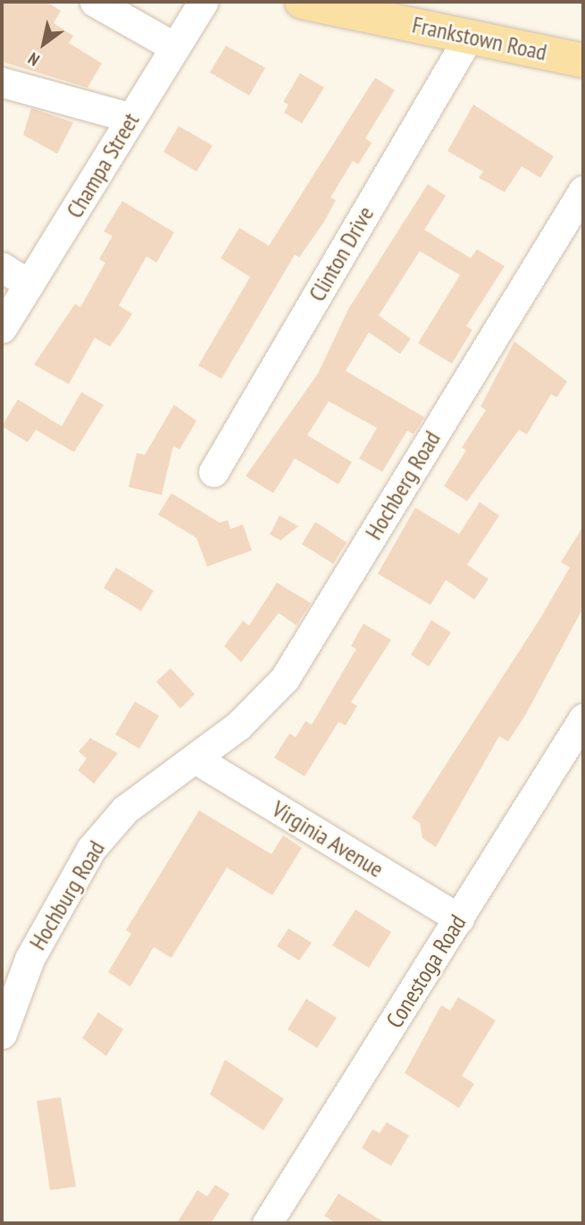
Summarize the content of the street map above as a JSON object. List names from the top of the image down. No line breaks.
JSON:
{"streets":{"main road":["Frankstown Road"],"street":["Champa Street","Clinton Drive","Hochberg Road","Virginia Avenue","Hochburg Road","Conestoga Road"]},"crossings":[["Frankstown Road","Clinton Drive"],["Hochberg Road","Virginia Avenue"],["Hochberg Road","Hochburg Road"],["Virginia Avenue","Hochburg Road"],["Virginia Avenue","Conestoga Road"]],"north":"bottom left"}
